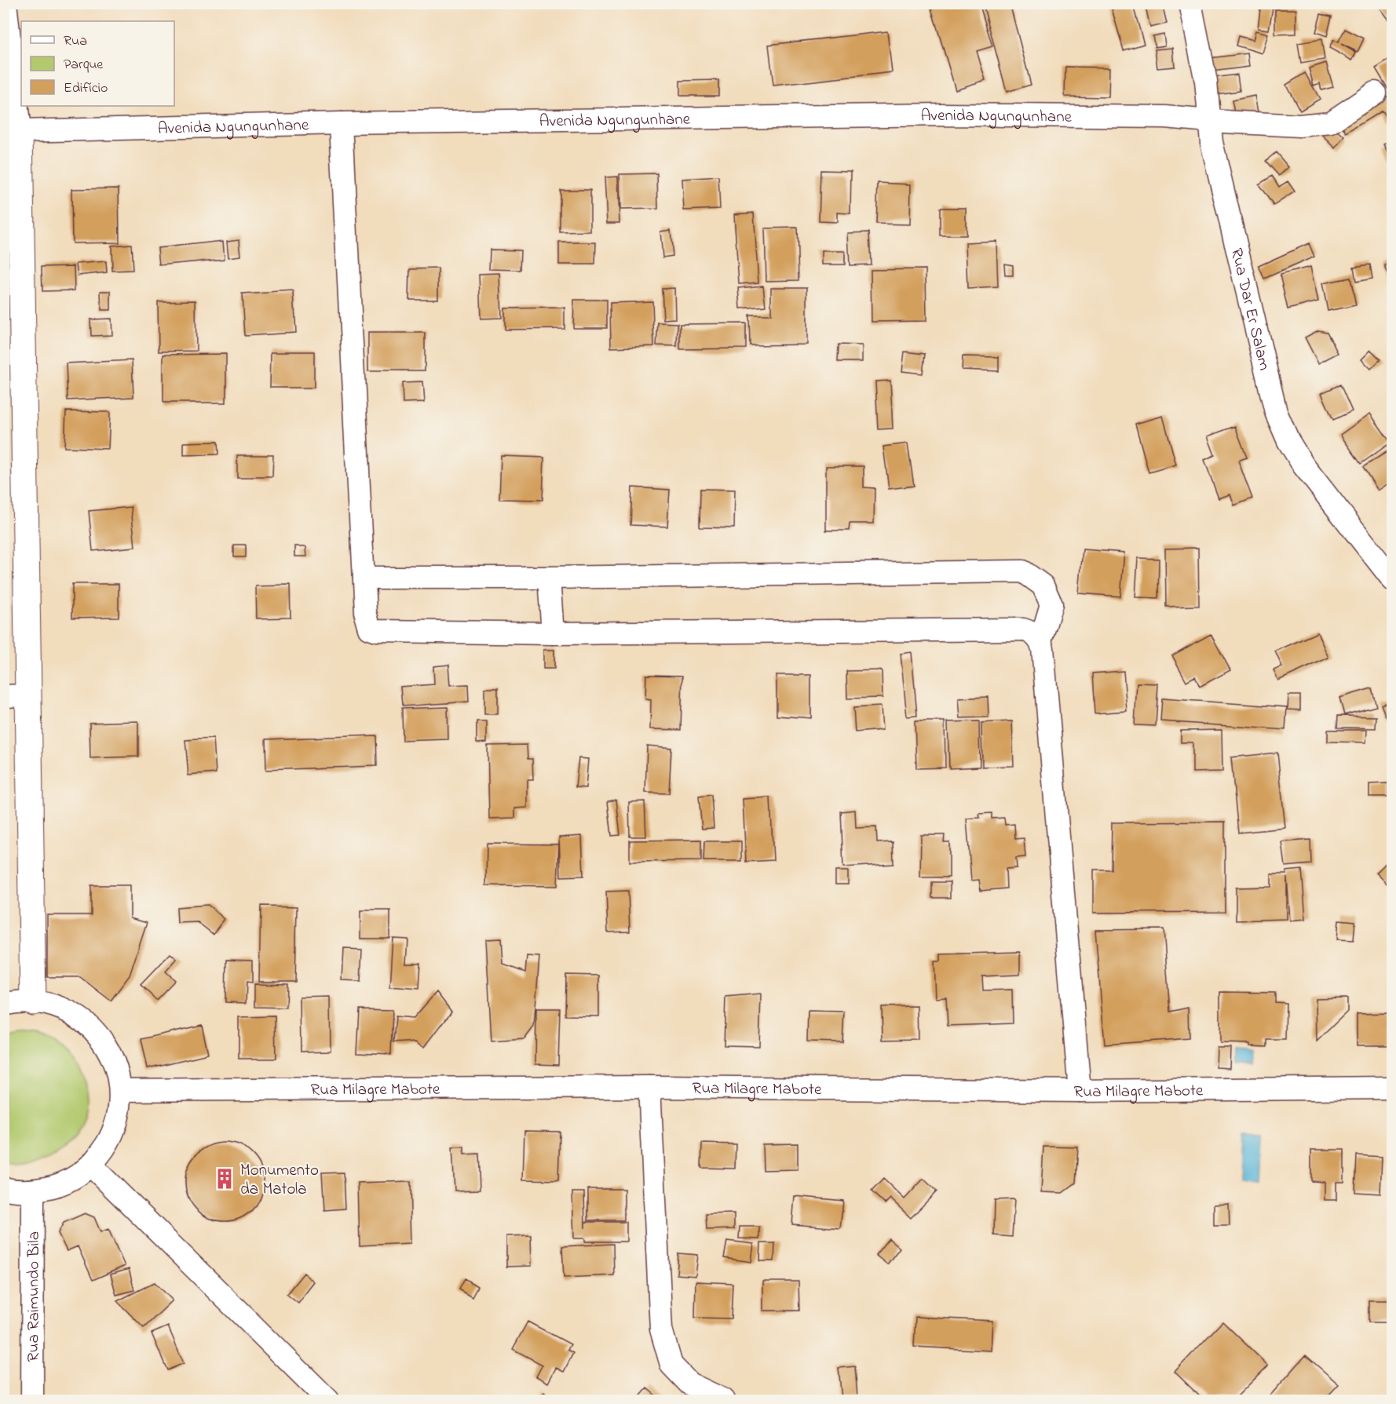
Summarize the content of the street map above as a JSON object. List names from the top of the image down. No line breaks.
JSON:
{"streets":{"street":["Avenida Ngungunhane","Rua Dar Er Salam","Rua Milagre Mabote","Rua Raimundo Bila"]},"crossings":[["Avenida Ngungunhane","Rua Dar Er Salam"]],"places":{"building":["Monumento da Matola"]},"legend":["Rua","Parque","Edifício"]}
